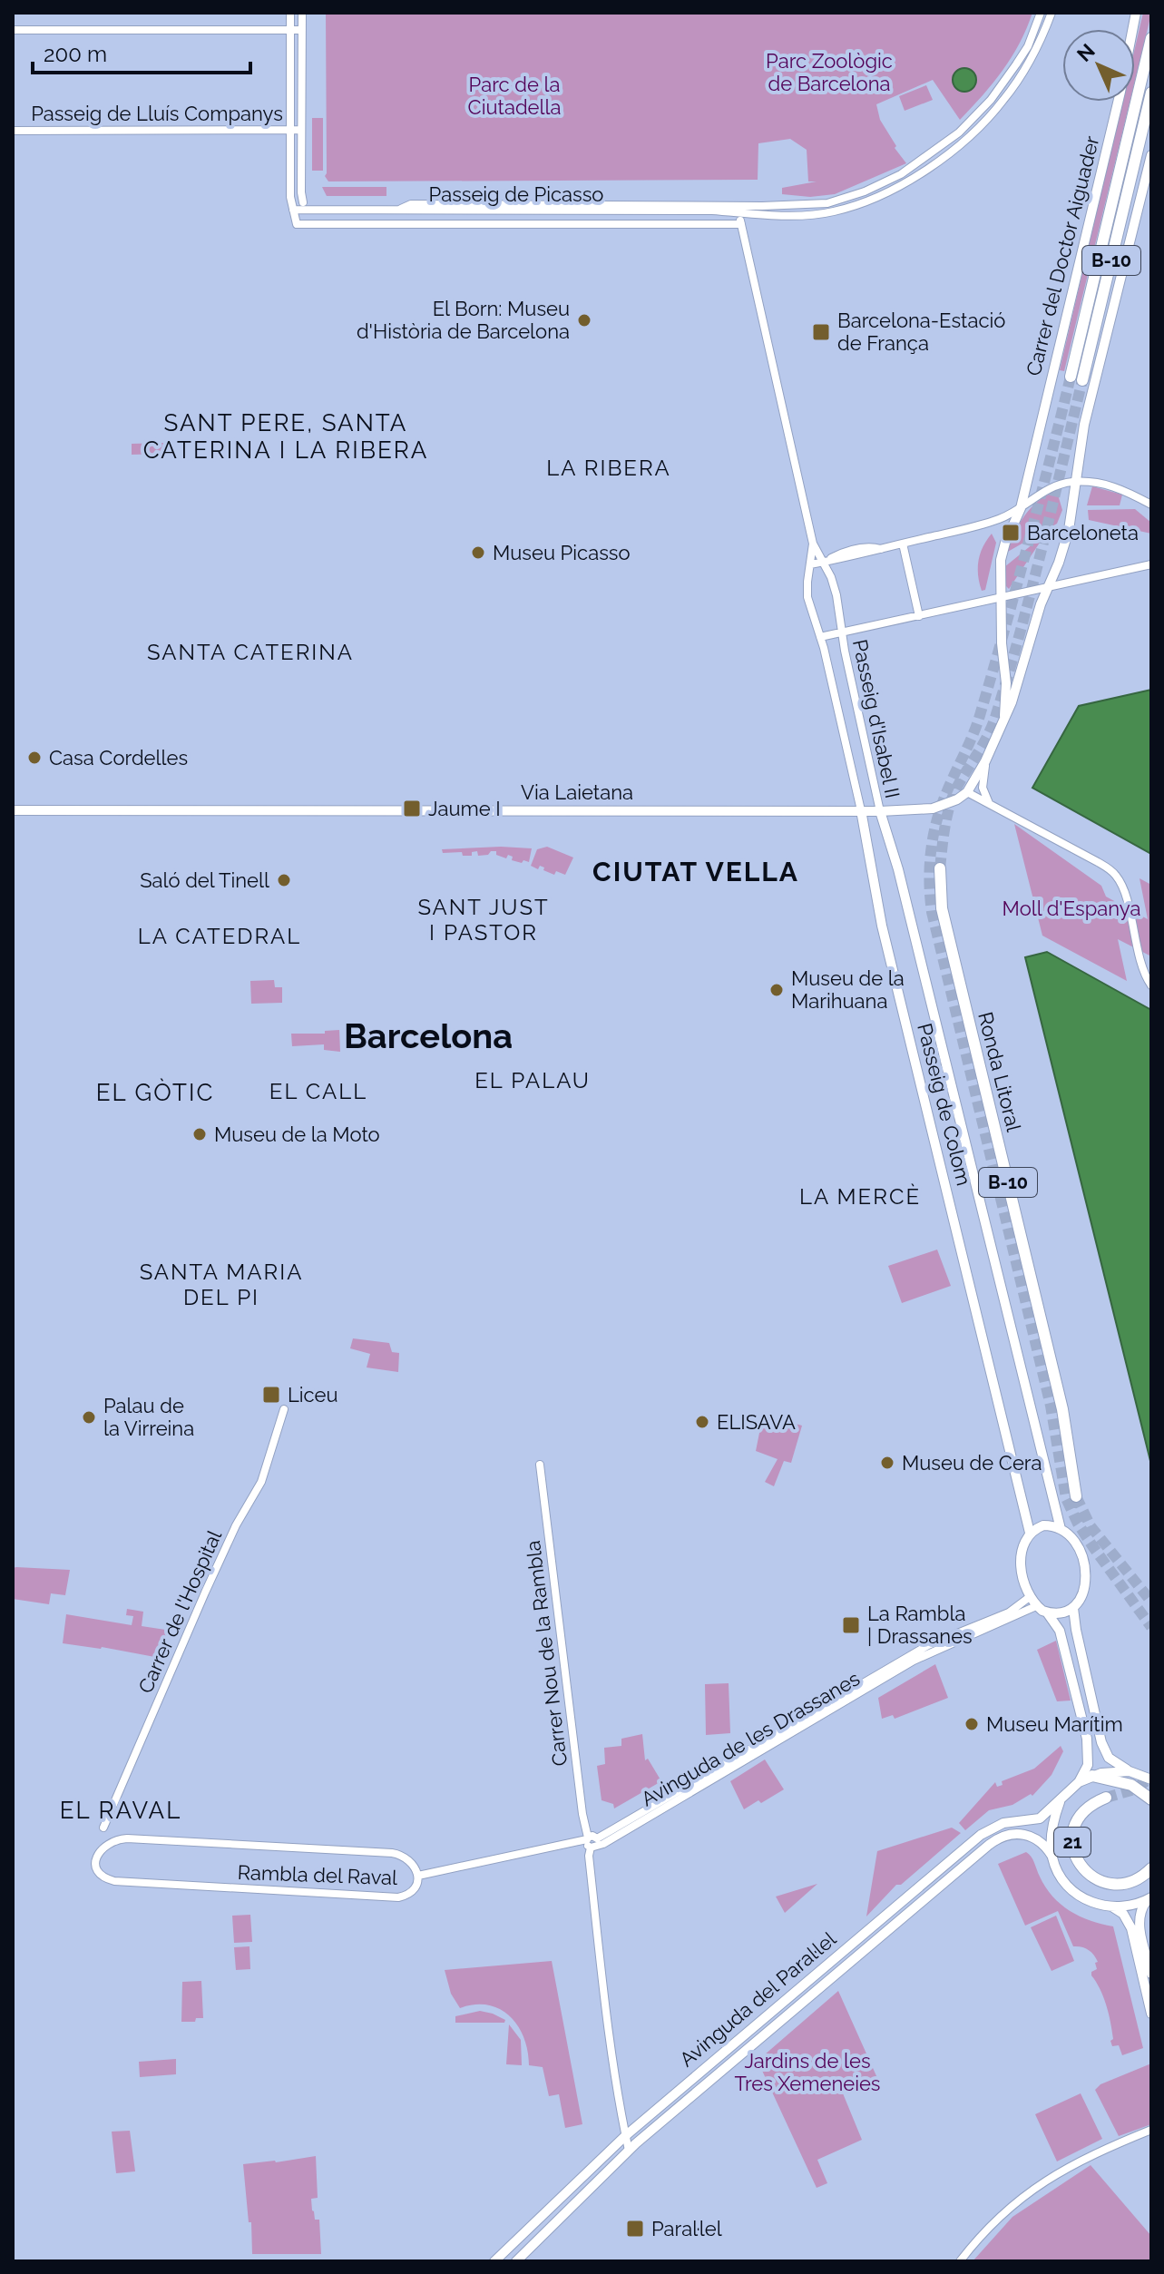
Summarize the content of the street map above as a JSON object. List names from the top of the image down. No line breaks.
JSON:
{"streets":{"highway":["B-10","Ronda Litoral","21"],"main road":["Carrer del Doctor Aiguader","Via Laietana","Passeig de Colom","Avinguda del Paral·lel"],"street":["Passeig de Lluís Companys","Passeig de Picasso","Passeig d'Isabel II","Carrer de l'Hospital","Carrer Nou de la Rambla","Avinguda de les Drassanes","Rambla del Raval"]},"crossings":[["Passeig d'Isabel II","Via Laietana"],["Passeig d'Isabel II","Passeig de Colom"],["Via Laietana","Passeig de Colom"],["Passeig de Colom","Avinguda de les Drassanes"],["Carrer Nou de la Rambla","Avinguda de les Drassanes"],["Carrer Nou de la Rambla","Avinguda del Paral·lel"]],"districts":["SANT PERE, SANTA CATERINA I LA RIBERA","LA RIBERA","SANTA CATERINA","CIUTAT VELLA","SANT JUST I PASTOR","LA CATEDRAL","Barcelona","EL PALAU","EL CALL","EL GÒTIC","LA MERCÈ","SANTA MARIA DEL PI","EL RAVAL"],"parks":["Parc Zoològic de Barcelona","Parc de la Ciutadella","Moll d'Espanya","Jardins de les Tres Xemeneies"],"places":{"other":["El Born: Museu d'Història de Barcelona","Museu Picasso","Casa Cordelles","Saló del Tinell","Museu de la Marihuana","Museu de la Moto","Palau de la Virreina","ELISAVA","Museu de Cera","Museu Marítim"],"transit":["Barcelona-Estació de França","Barceloneta","Jaume I","Liceu","La Rambla | Drassanes","Paral·lel"]},"scale_bar":"200 m","north":"top left"}
